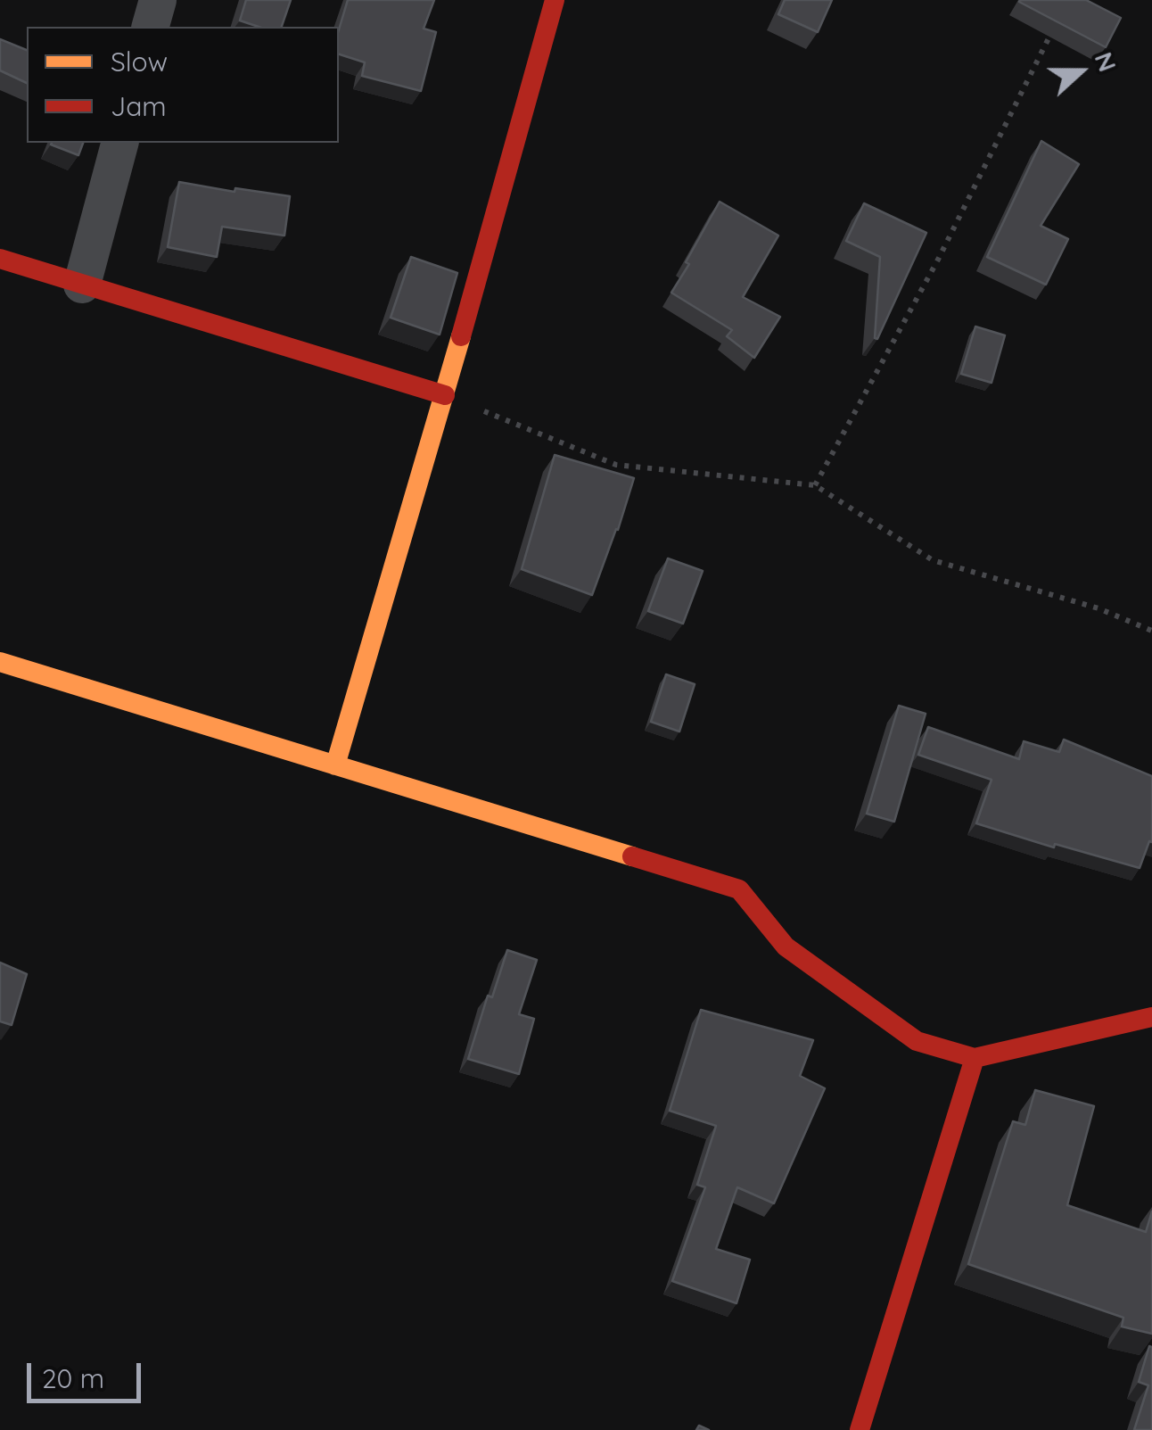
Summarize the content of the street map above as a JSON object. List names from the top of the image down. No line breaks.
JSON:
{"legend":["Slow","Jam"],"scale_bar":"20 m","north":"right"}
